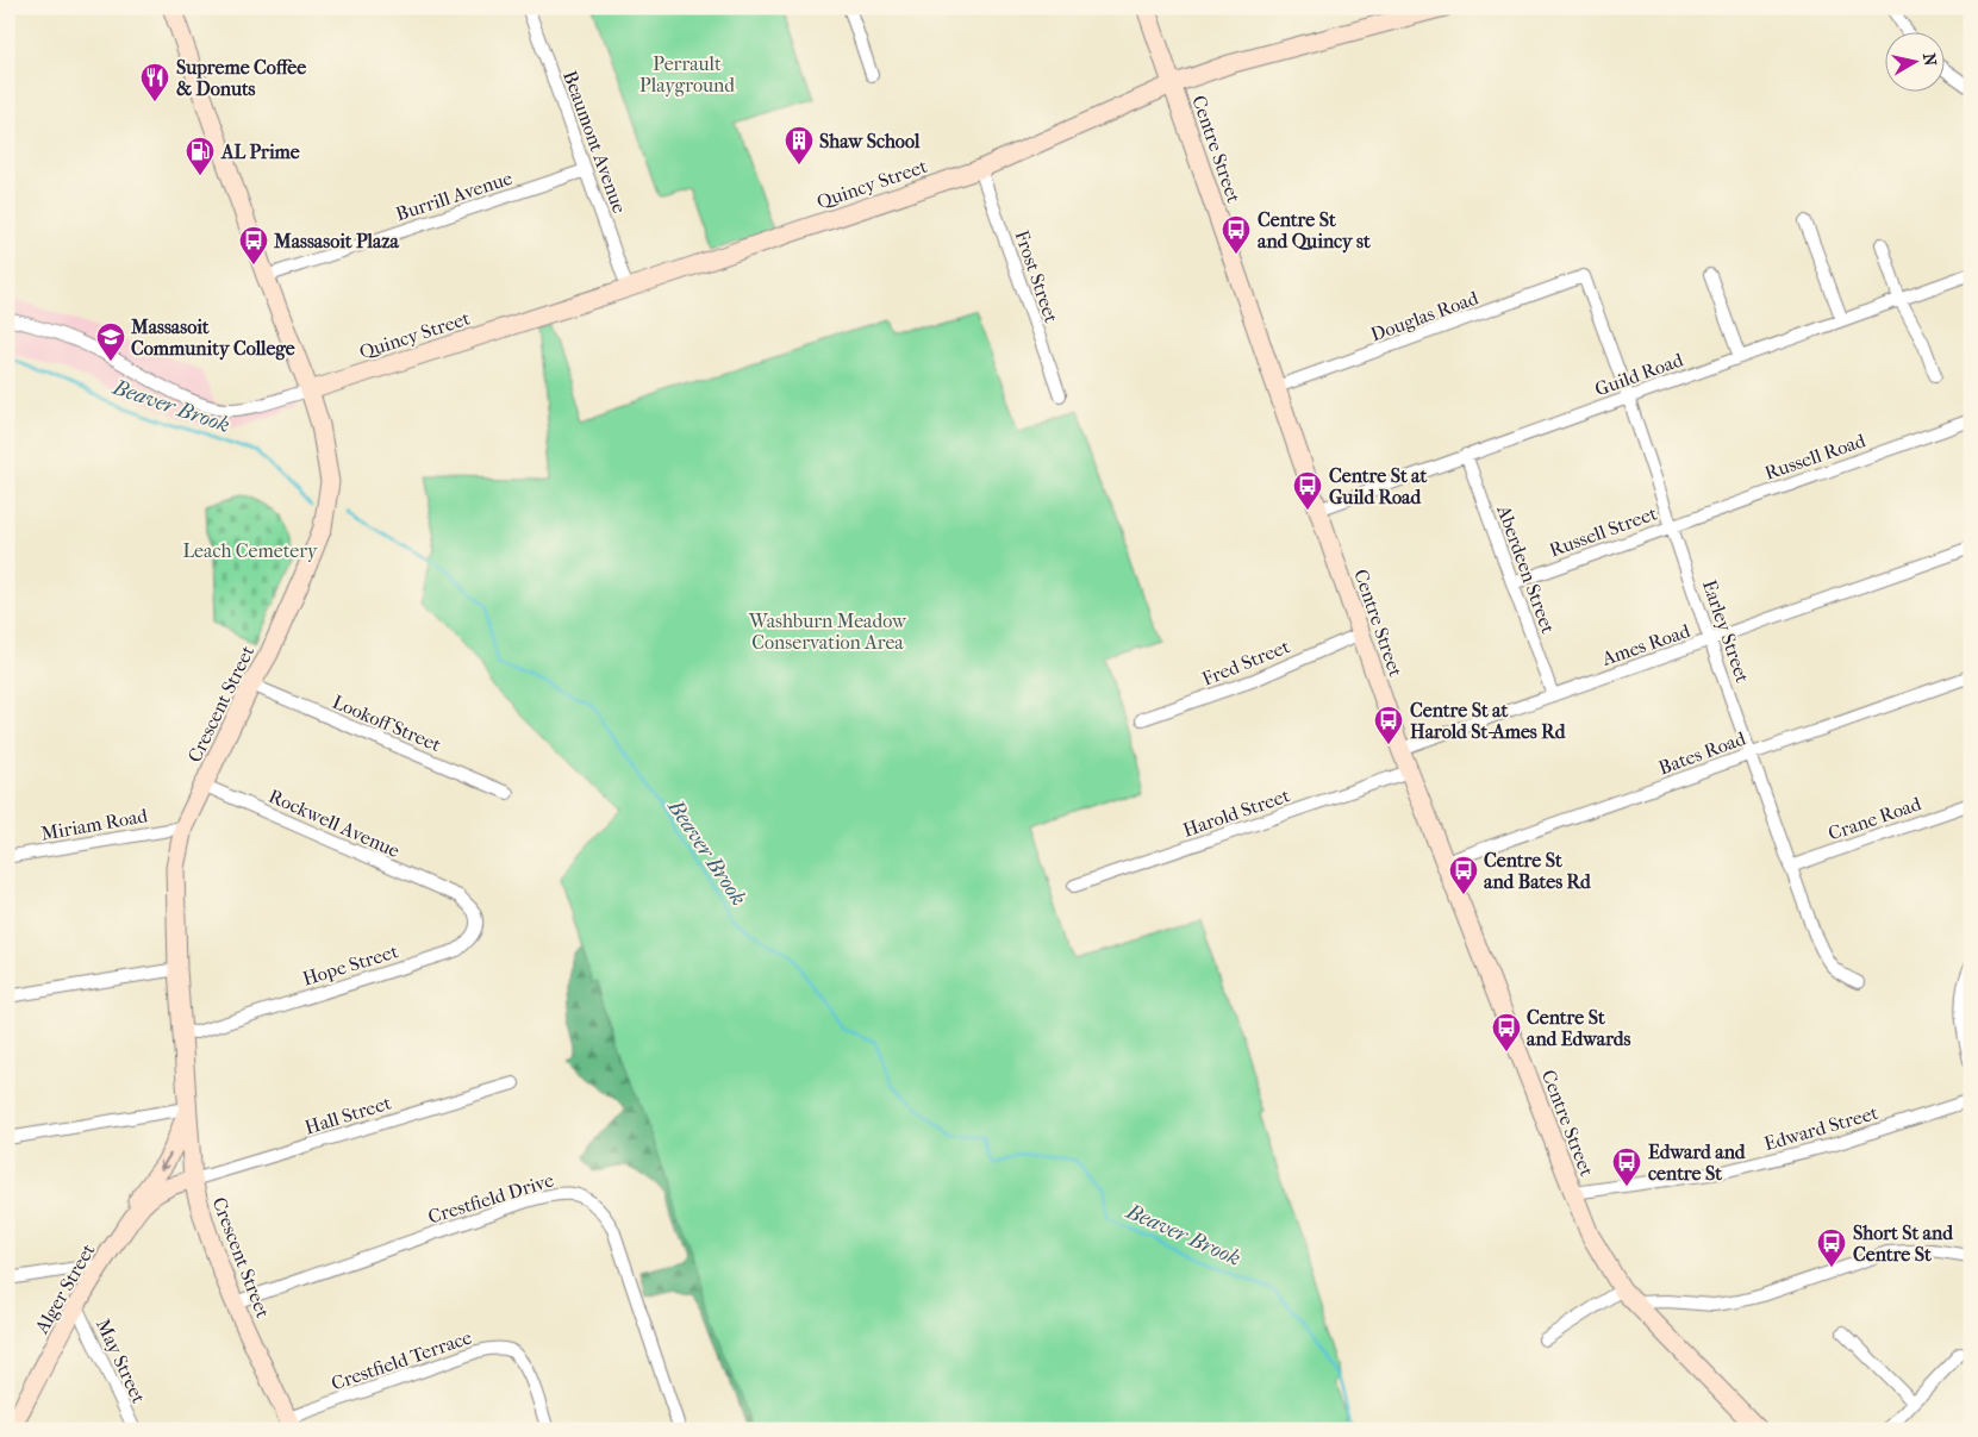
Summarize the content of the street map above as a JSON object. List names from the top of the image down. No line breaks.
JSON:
{"streets":{"main road":["Centre Street","Quincy Street","Crescent Street","Alger Street"],"street":["Beaumont Avenue","Burrill Avenue","Frost Street","Douglas Road","Guild Road","Russell Road","Russell Street","Aberdeen Street","Earley Street","Ames Road","Fred Street","Lookoff Street","Bates Road","Harold Street","Crane Road","Rockwell Avenue","Miriam Road","Hope Street","Hall Street","Edward Street","Crestfield Drive","Crestfield Terrace","May Street"]},"crossings":[["Beaumont Avenue","Quincy Street"],["Beaumont Avenue","Burrill Avenue"],["Centre Street","Quincy Street"],["Centre Street","Douglas Road"],["Centre Street","Guild Road"],["Centre Street","Ames Road"],["Centre Street","Fred Street"],["Centre Street","Bates Road"],["Centre Street","Harold Street"],["Centre Street","Edward Street"],["Quincy Street","Frost Street"],["Quincy Street","Crescent Street"],["Burrill Avenue","Crescent Street"],["Douglas Road","Earley Street"],["Guild Road","Aberdeen Street"],["Guild Road","Earley Street"],["Russell Road","Russell Street"],["Russell Road","Earley Street"],["Russell Street","Aberdeen Street"],["Russell Street","Earley Street"],["Aberdeen Street","Ames Road"],["Earley Street","Ames Road"],["Earley Street","Bates Road"],["Earley Street","Crane Road"],["Crescent Street","Lookoff Street"],["Crescent Street","Rockwell Avenue"],["Crescent Street","Miriam Road"],["Crescent Street","Hope Street"],["Crescent Street","Hall Street"],["Crescent Street","Crestfield Drive"],["Crescent Street","Alger Street"],["Crescent Street","Crestfield Terrace"],["Rockwell Avenue","Hope Street"],["Hall Street","Alger Street"],["Alger Street","May Street"]],"water":["Beaver Brook"],"parks":["Perrault Playground","Leach Cemetery","Washburn Meadow Conservation Area"],"places":{"restaurant":["Supreme Coffee & Donuts"],"building":["Shaw School"],"fuel station":["AL Prime"],"bus stop":["Centre St and Quincy st","Massasoit Plaza","Centre St at Guild Road","Centre St at Harold St-Ames Rd","Centre St and Bates Rd","Centre St and Edwards","Edward and centre St","Short St and Centre St"],"school or university":["Massasoit Community College"]},"north":"right"}
